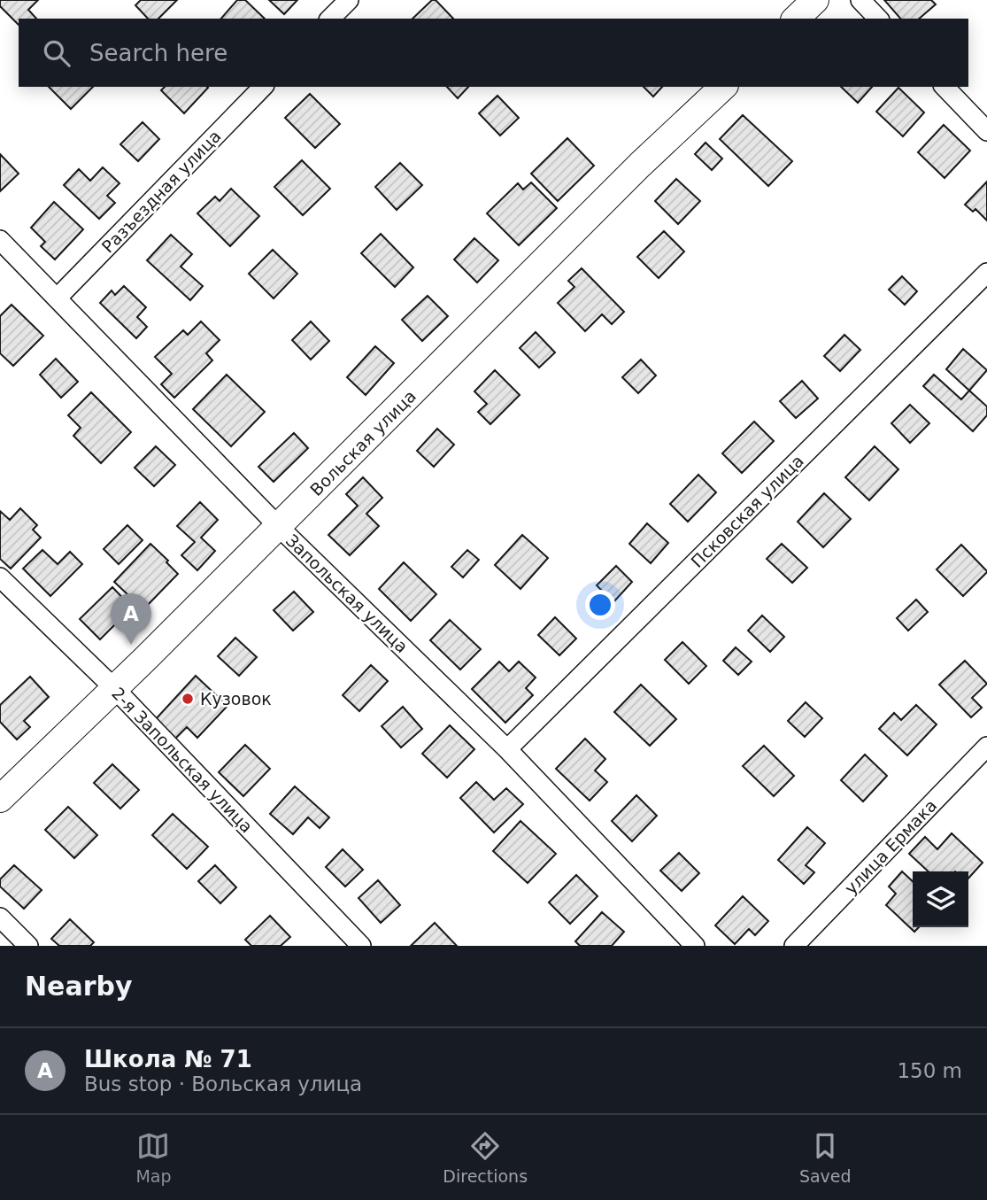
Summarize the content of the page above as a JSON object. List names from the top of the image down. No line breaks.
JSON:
{"streets":{"street":["Разъездная улица","Вольская улица","Псковская улица","Запольская улица","2-я Запольская улица","улица Ермака"]},"crossings":[["Разъездная улица","Запольская улица"],["Вольская улица","Запольская улица"],["Вольская улица","2-я Запольская улица"],["Псковская улица","Запольская улица"]],"places":["Кузовок"],"page":{"search":"Search here","pins":"A","heading":"Nearby","list":[{"mark":"A","name":"Школа № 71","note":"Bus stop · Вольская улица","value":"150 m"}],"nav":["Map","Directions","Saved"]}}
